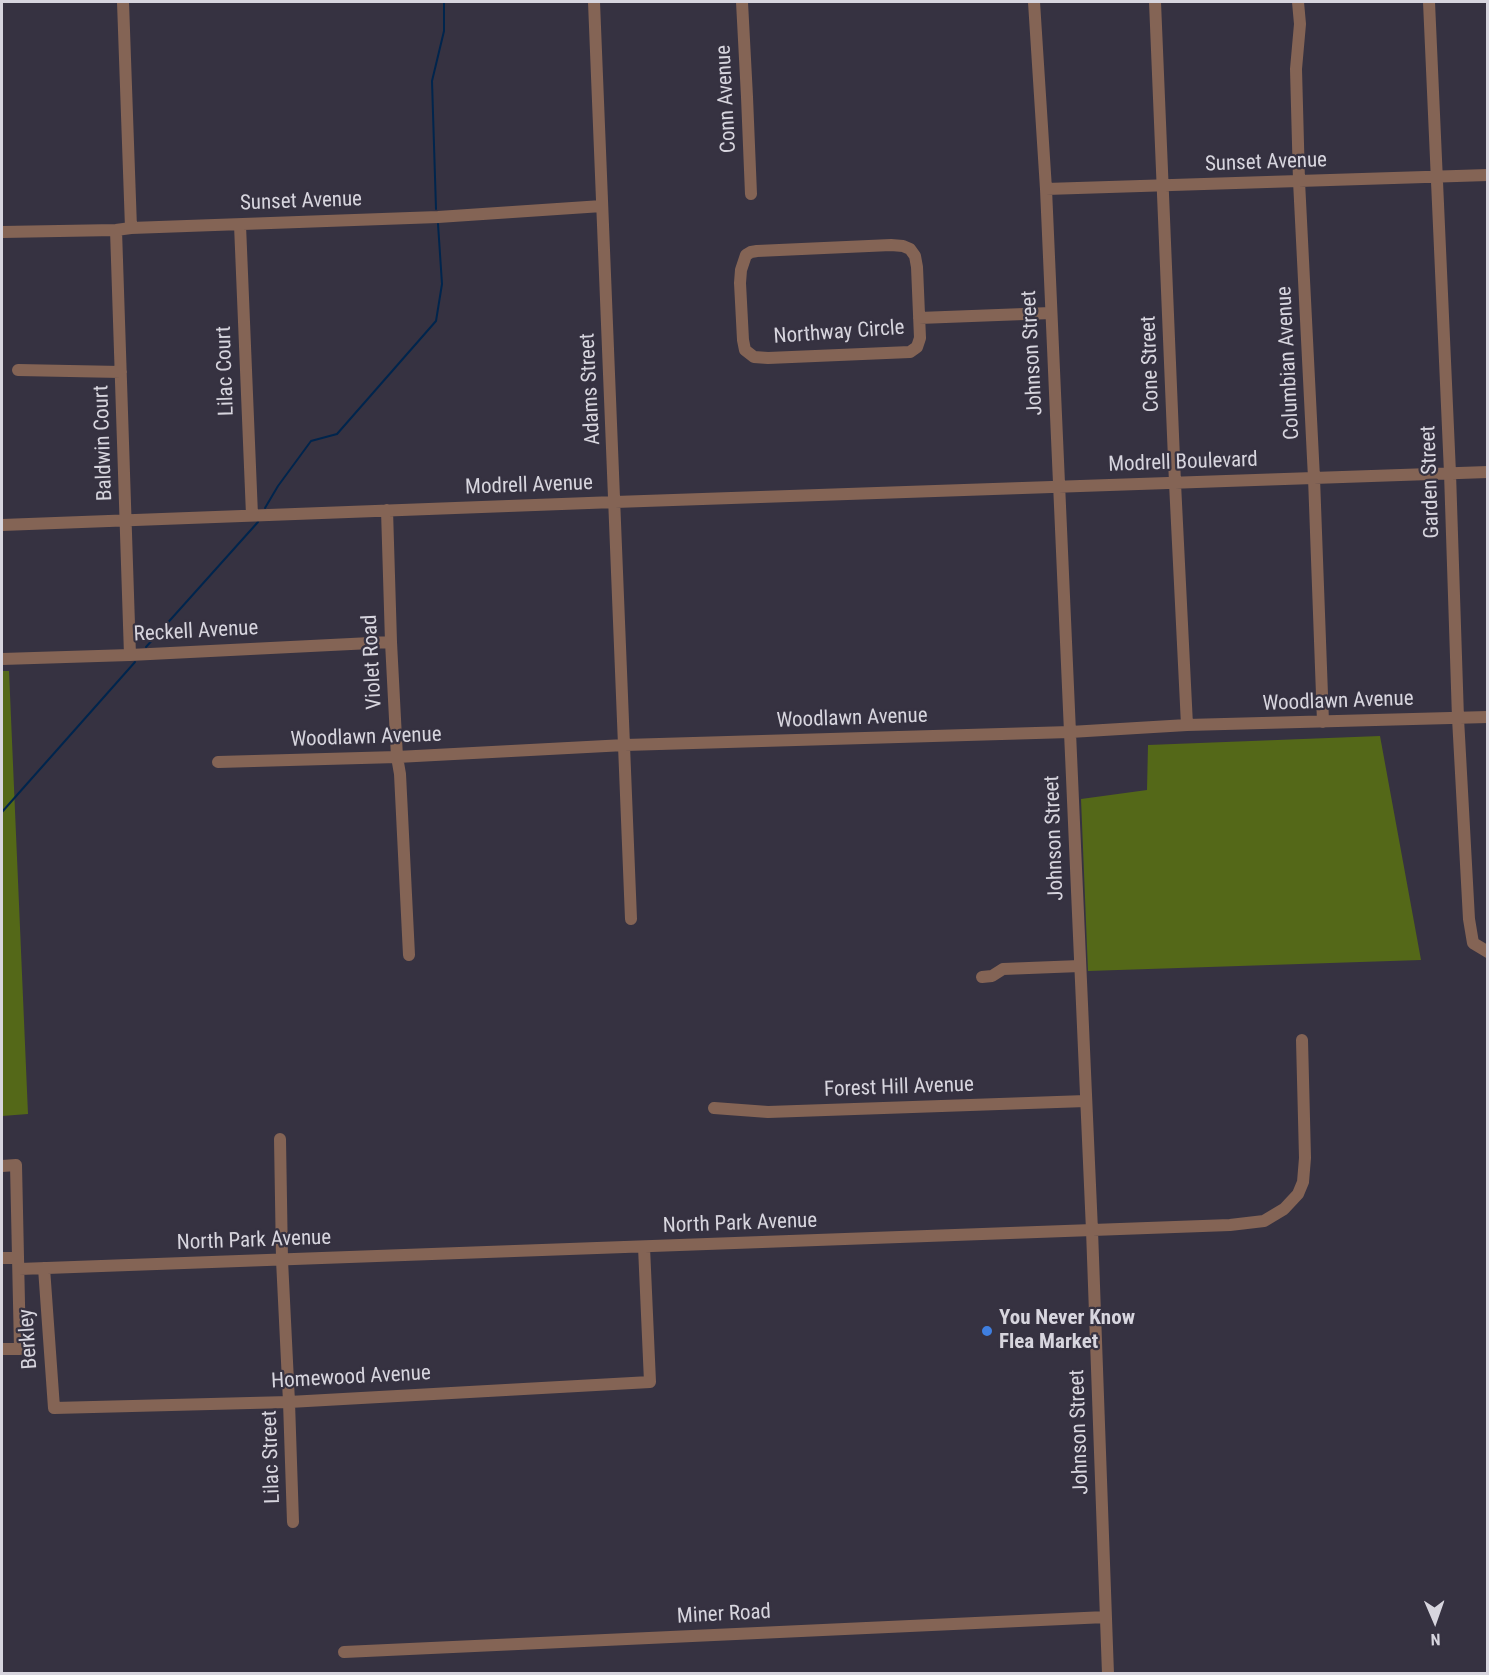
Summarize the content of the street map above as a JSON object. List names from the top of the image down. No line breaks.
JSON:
{"streets":{"street":["Conn Avenue","Sunset Avenue","Northway Circle","Johnson Street","Columbian Avenue","Cone Street","Lilac Court","Adams Street","Baldwin Court","Modrell Boulevard","Garden Street","Modrell Avenue","Reckell Avenue","Violet Road","Woodlawn Avenue","Forest Hill Avenue","North Park Avenue","Berkley","Homewood Avenue","Lilac Street","Miner Road"]},"crossings":[["Sunset Avenue","Johnson Street"],["Sunset Avenue","Columbian Avenue"],["Sunset Avenue","Cone Street"],["Sunset Avenue","Lilac Court"],["Sunset Avenue","Adams Street"],["Sunset Avenue","Baldwin Court"],["Sunset Avenue","Garden Street"],["Johnson Street","Modrell Boulevard"],["Johnson Street","Modrell Avenue"],["Johnson Street","Woodlawn Avenue"],["Johnson Street","Forest Hill Avenue"],["Johnson Street","North Park Avenue"],["Johnson Street","Miner Road"],["Columbian Avenue","Modrell Boulevard"],["Columbian Avenue","Woodlawn Avenue"],["Cone Street","Modrell Boulevard"],["Cone Street","Woodlawn Avenue"],["Lilac Court","Modrell Avenue"],["Adams Street","Modrell Avenue"],["Adams Street","Woodlawn Avenue"],["Baldwin Court","Modrell Avenue"],["Baldwin Court","Reckell Avenue"],["Modrell Boulevard","Garden Street"],["Modrell Boulevard","Modrell Avenue"],["Garden Street","Woodlawn Avenue"],["Modrell Avenue","Violet Road"],["Reckell Avenue","Violet Road"],["Violet Road","Woodlawn Avenue"],["North Park Avenue","Berkley"],["North Park Avenue","Homewood Avenue"],["North Park Avenue","Lilac Street"],["Berkley","Homewood Avenue"],["Homewood Avenue","Lilac Street"]],"places":["You Never Know Flea Market"],"north":"bottom"}
